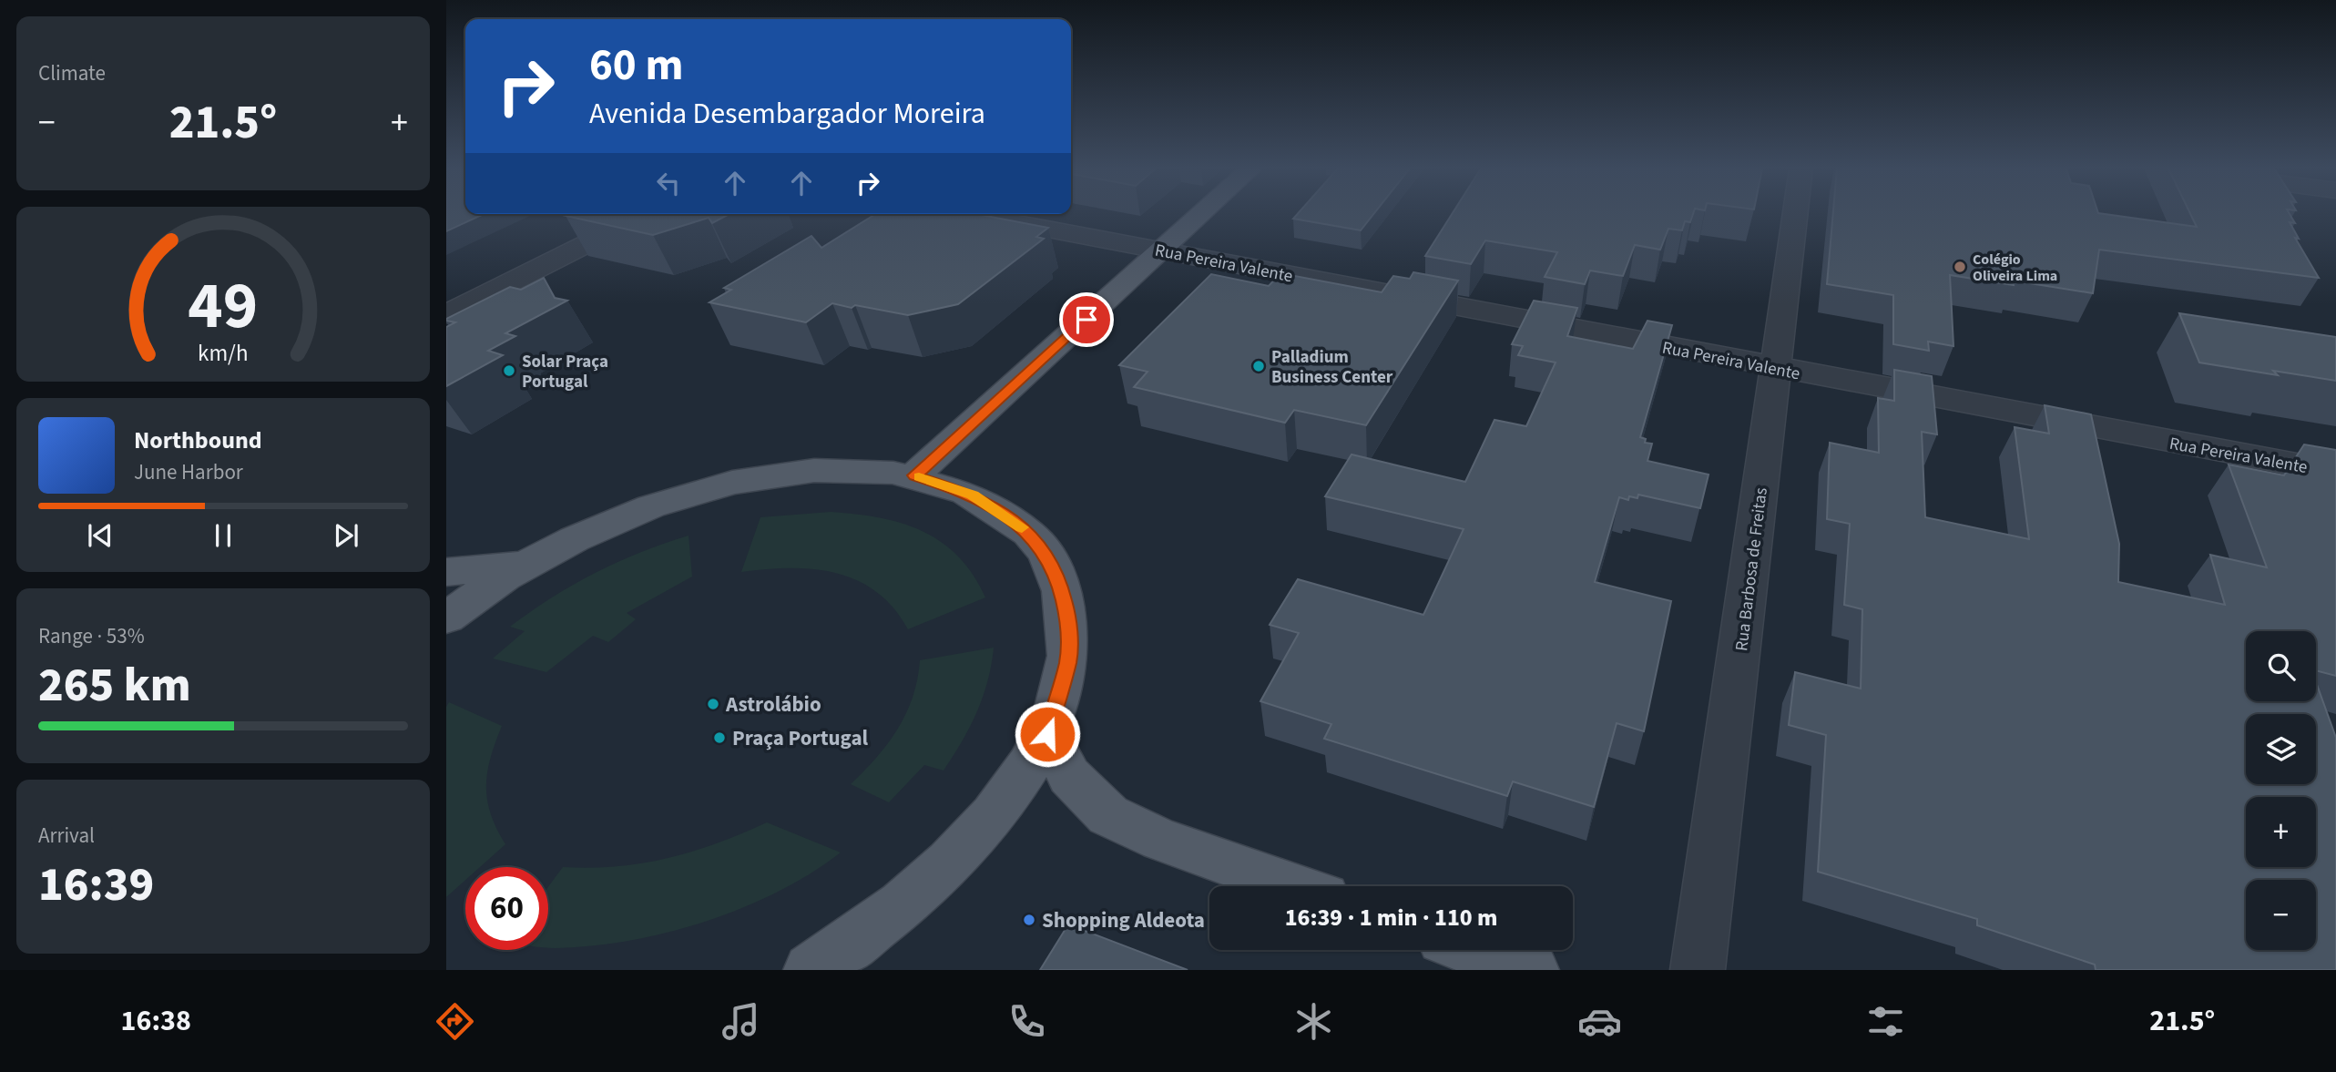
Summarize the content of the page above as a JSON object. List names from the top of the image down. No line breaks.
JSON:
{"streets":{"street":["Rua Pereira Valente","Rua Barbosa de Freitas"]},"crossings":[["Rua Pereira Valente","Rua Barbosa de Freitas"]],"places":["Colégio Oliveira Lima","Palladium Business Center","Solar Praça Portugal","Astrolábio","Praça Portugal","Shopping Aldeota"],"page":{"tile":["Climate",["Range · 53%","265 km"],["Arrival","16:39"]],"turn":["60 m","Avenida Desembargador Moreira"],"heat":["−","21.5°","+"],"song":["Northbound","June Harbor"],"map_buttons":["+","−"],"limit":"60","trip":"16:39 · 1 min · 110 m","tabs":["16:38","21.5°"],"gauge":["49","km/h"]}}
